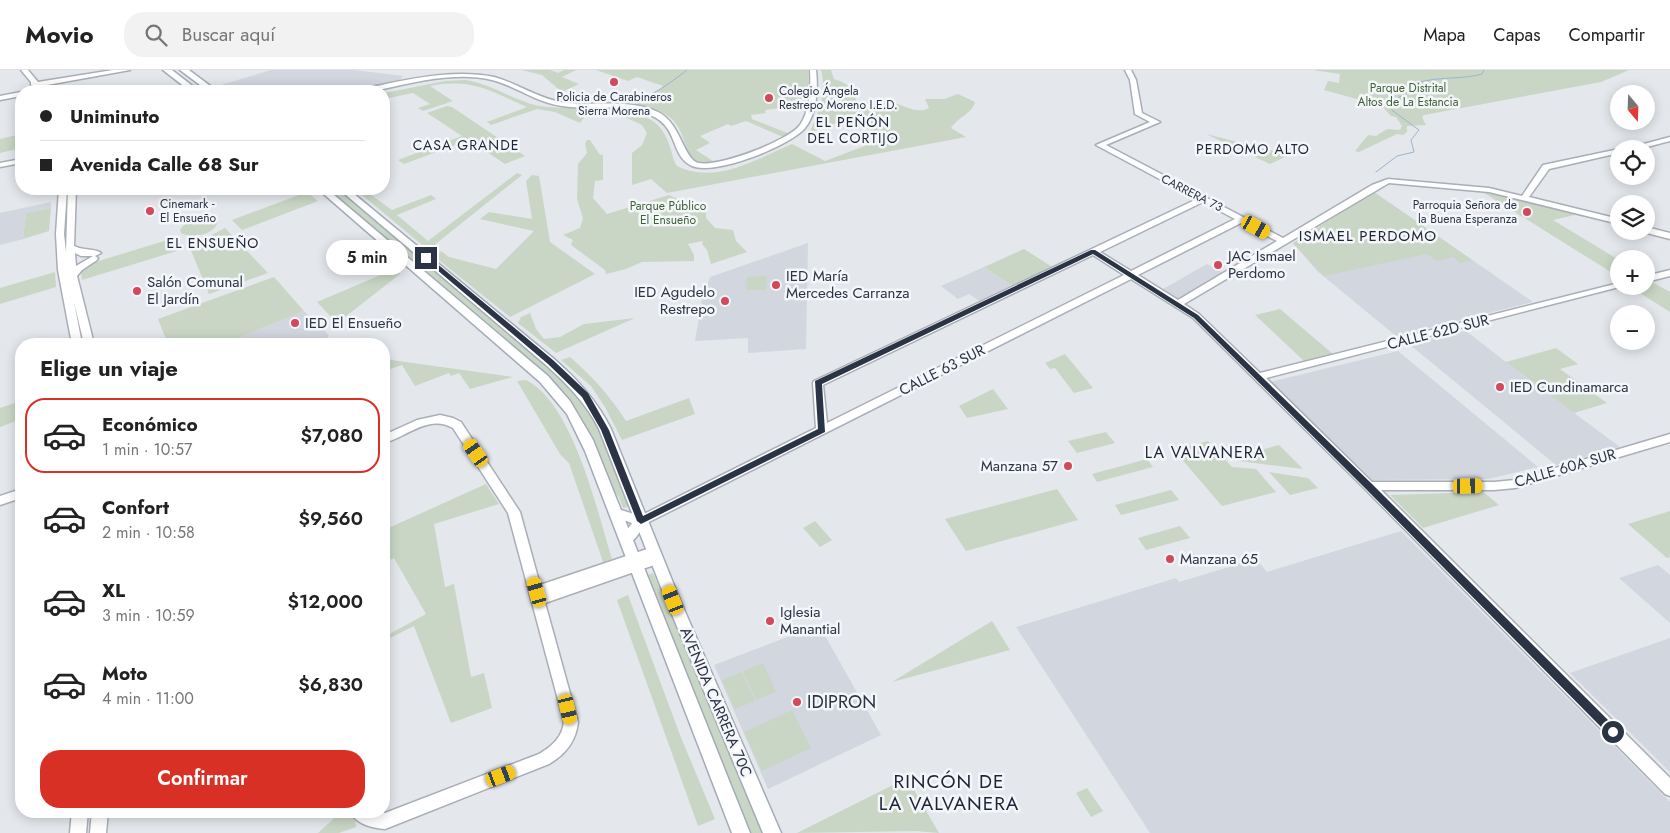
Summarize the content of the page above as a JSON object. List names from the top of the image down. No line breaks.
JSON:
{"streets":{"main road":["AVENIDA CARRERA 70C"],"street":["CARRERA 73","CALLE 62D SUR","CALLE 63 SUR","CALLE 60A SUR"]},"crossings":[["CARRERA 73","CALLE 63 SUR"],["CALLE 63 SUR","AVENIDA CARRERA 70C"]],"districts":["EL PEÑÓN DEL CORTIJO","CASA GRANDE","PERDOMO ALTO","ISMAEL PERDOMO","EL ENSUEÑO","LA VALVANERA","RINCÓN DE LA VALVANERA"],"parks":["Parque Distrital Altos de La Estancia","Parque Público El Ensueño"],"places":["Policia de Carabineros Sierra Morena","Colegio Ángela Restrepo Moreno I.E.D.","Cinemark - El Ensueño","Parroquia Señora de la Buena Esperanza","JAC Ismael Perdomo","IED María Mercedes Carranza","Salón Comunal El Jardín","IED Agudelo Restrepo","IED El Ensueño","IED Cundinamarca","Manzana 57","Manzana 65","Iglesia Manantial","IDIPRON"],"north":"bottom","page":{"header":"Movio","search":"Buscar aquí","nav":["Mapa","Capas","Compartir"],"map_buttons":["+","−"],"banner":["Uniminuto","Avenida Calle 68 Sur"],"bubble":"5 min","heading":"Elige un viaje","list":[{"name":"Económico","note":"1 min · 10:57","value":"$7,080"},{"name":"Confort","note":"2 min · 10:58","value":"$9,560"},{"name":"XL","note":"3 min · 10:59","value":"$12,000"},{"name":"Moto","note":"4 min · 11:00","value":"$6,830"}],"buttons":"Confirmar"}}
